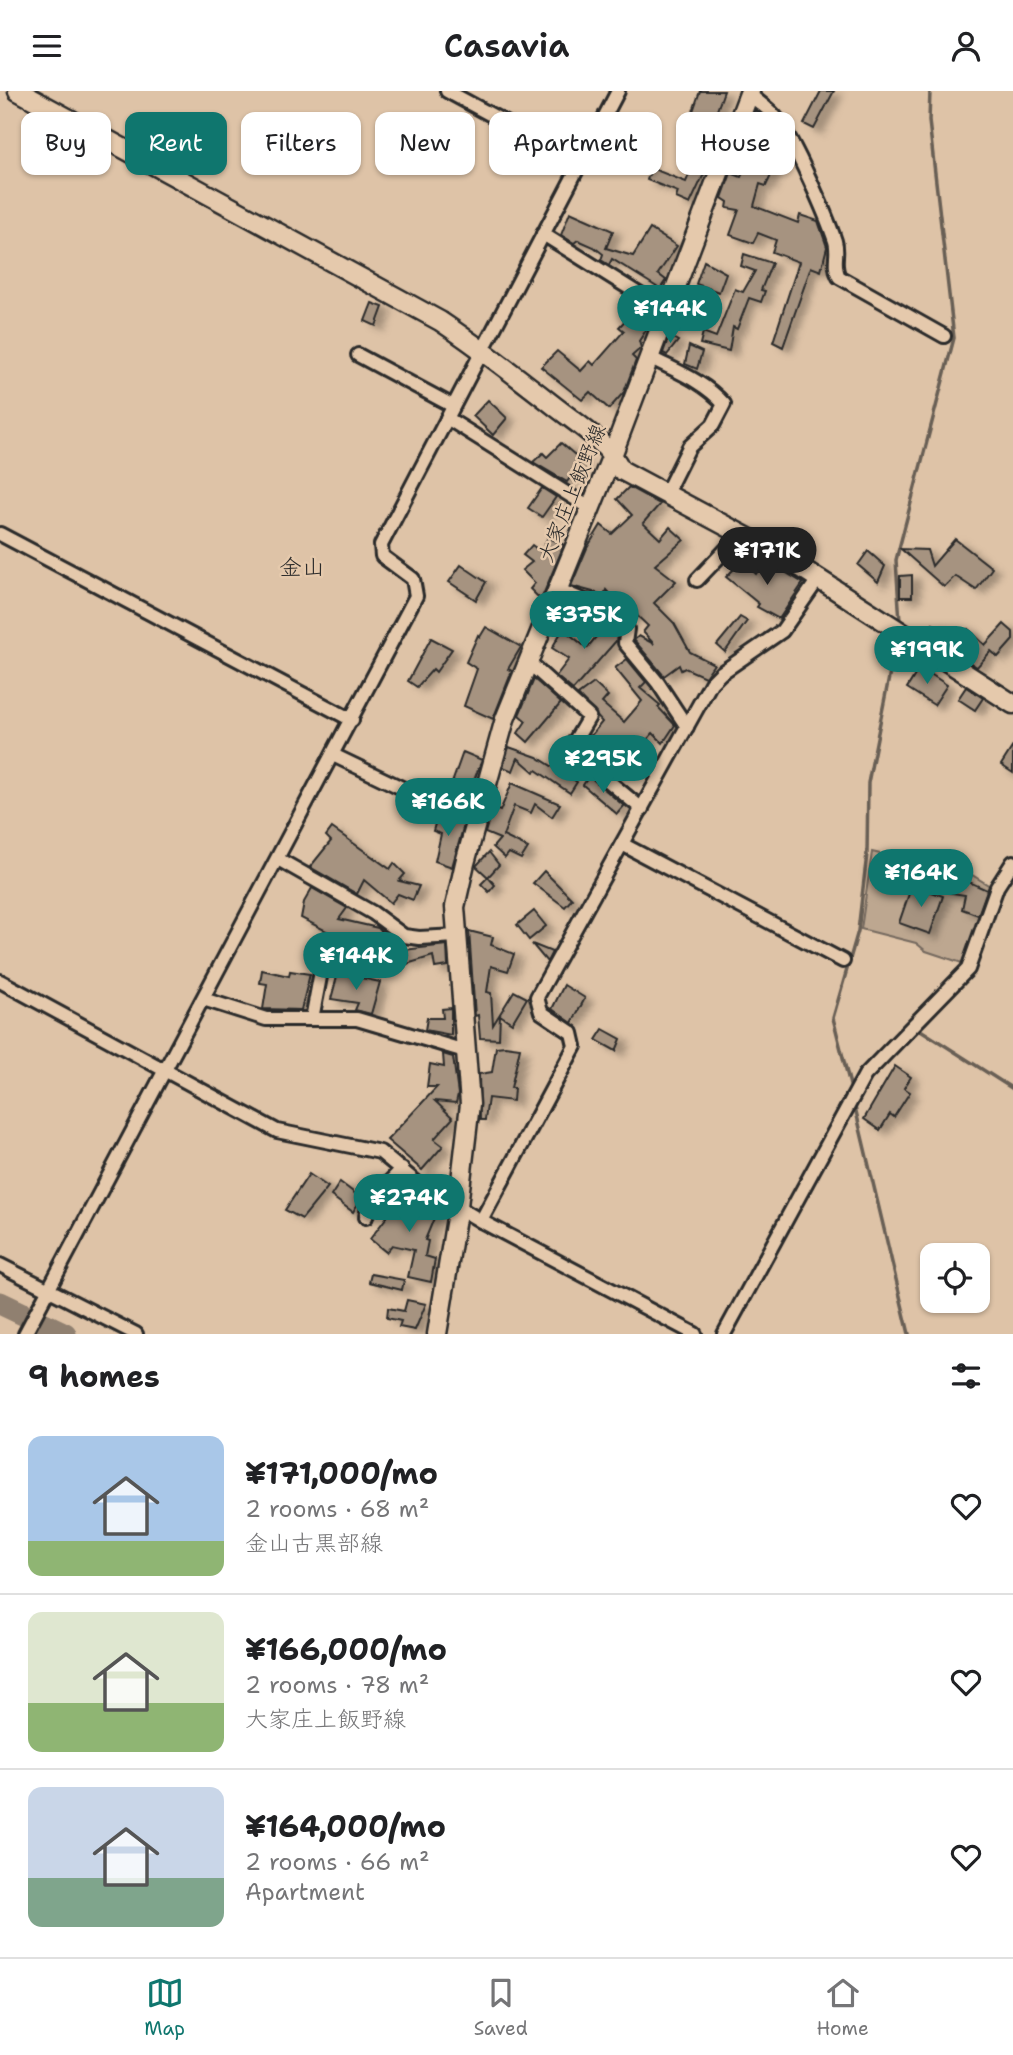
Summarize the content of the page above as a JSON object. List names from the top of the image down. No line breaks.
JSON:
{"streets":{"main road":["大家庄上飯野線"]},"districts":["金山"],"page":{"header":"Casavia","chip":["Buy","Rent","Filters","New","Apartment","House"],"price":["¥144K","¥171K","¥375K","¥199K","¥295K","¥166K","¥164K","¥144K","¥274K"],"heading":"9 homes","list":[{"name":"¥171,000/mo","note":"2 rooms · 68 m² · 金山古黒部線"},{"name":"¥166,000/mo","note":"2 rooms · 78 m² · 大家庄上飯野線"},{"name":"¥164,000/mo","note":"2 rooms · 66 m² · Apartment"}],"tabs":["Map","Saved","Home"]}}
